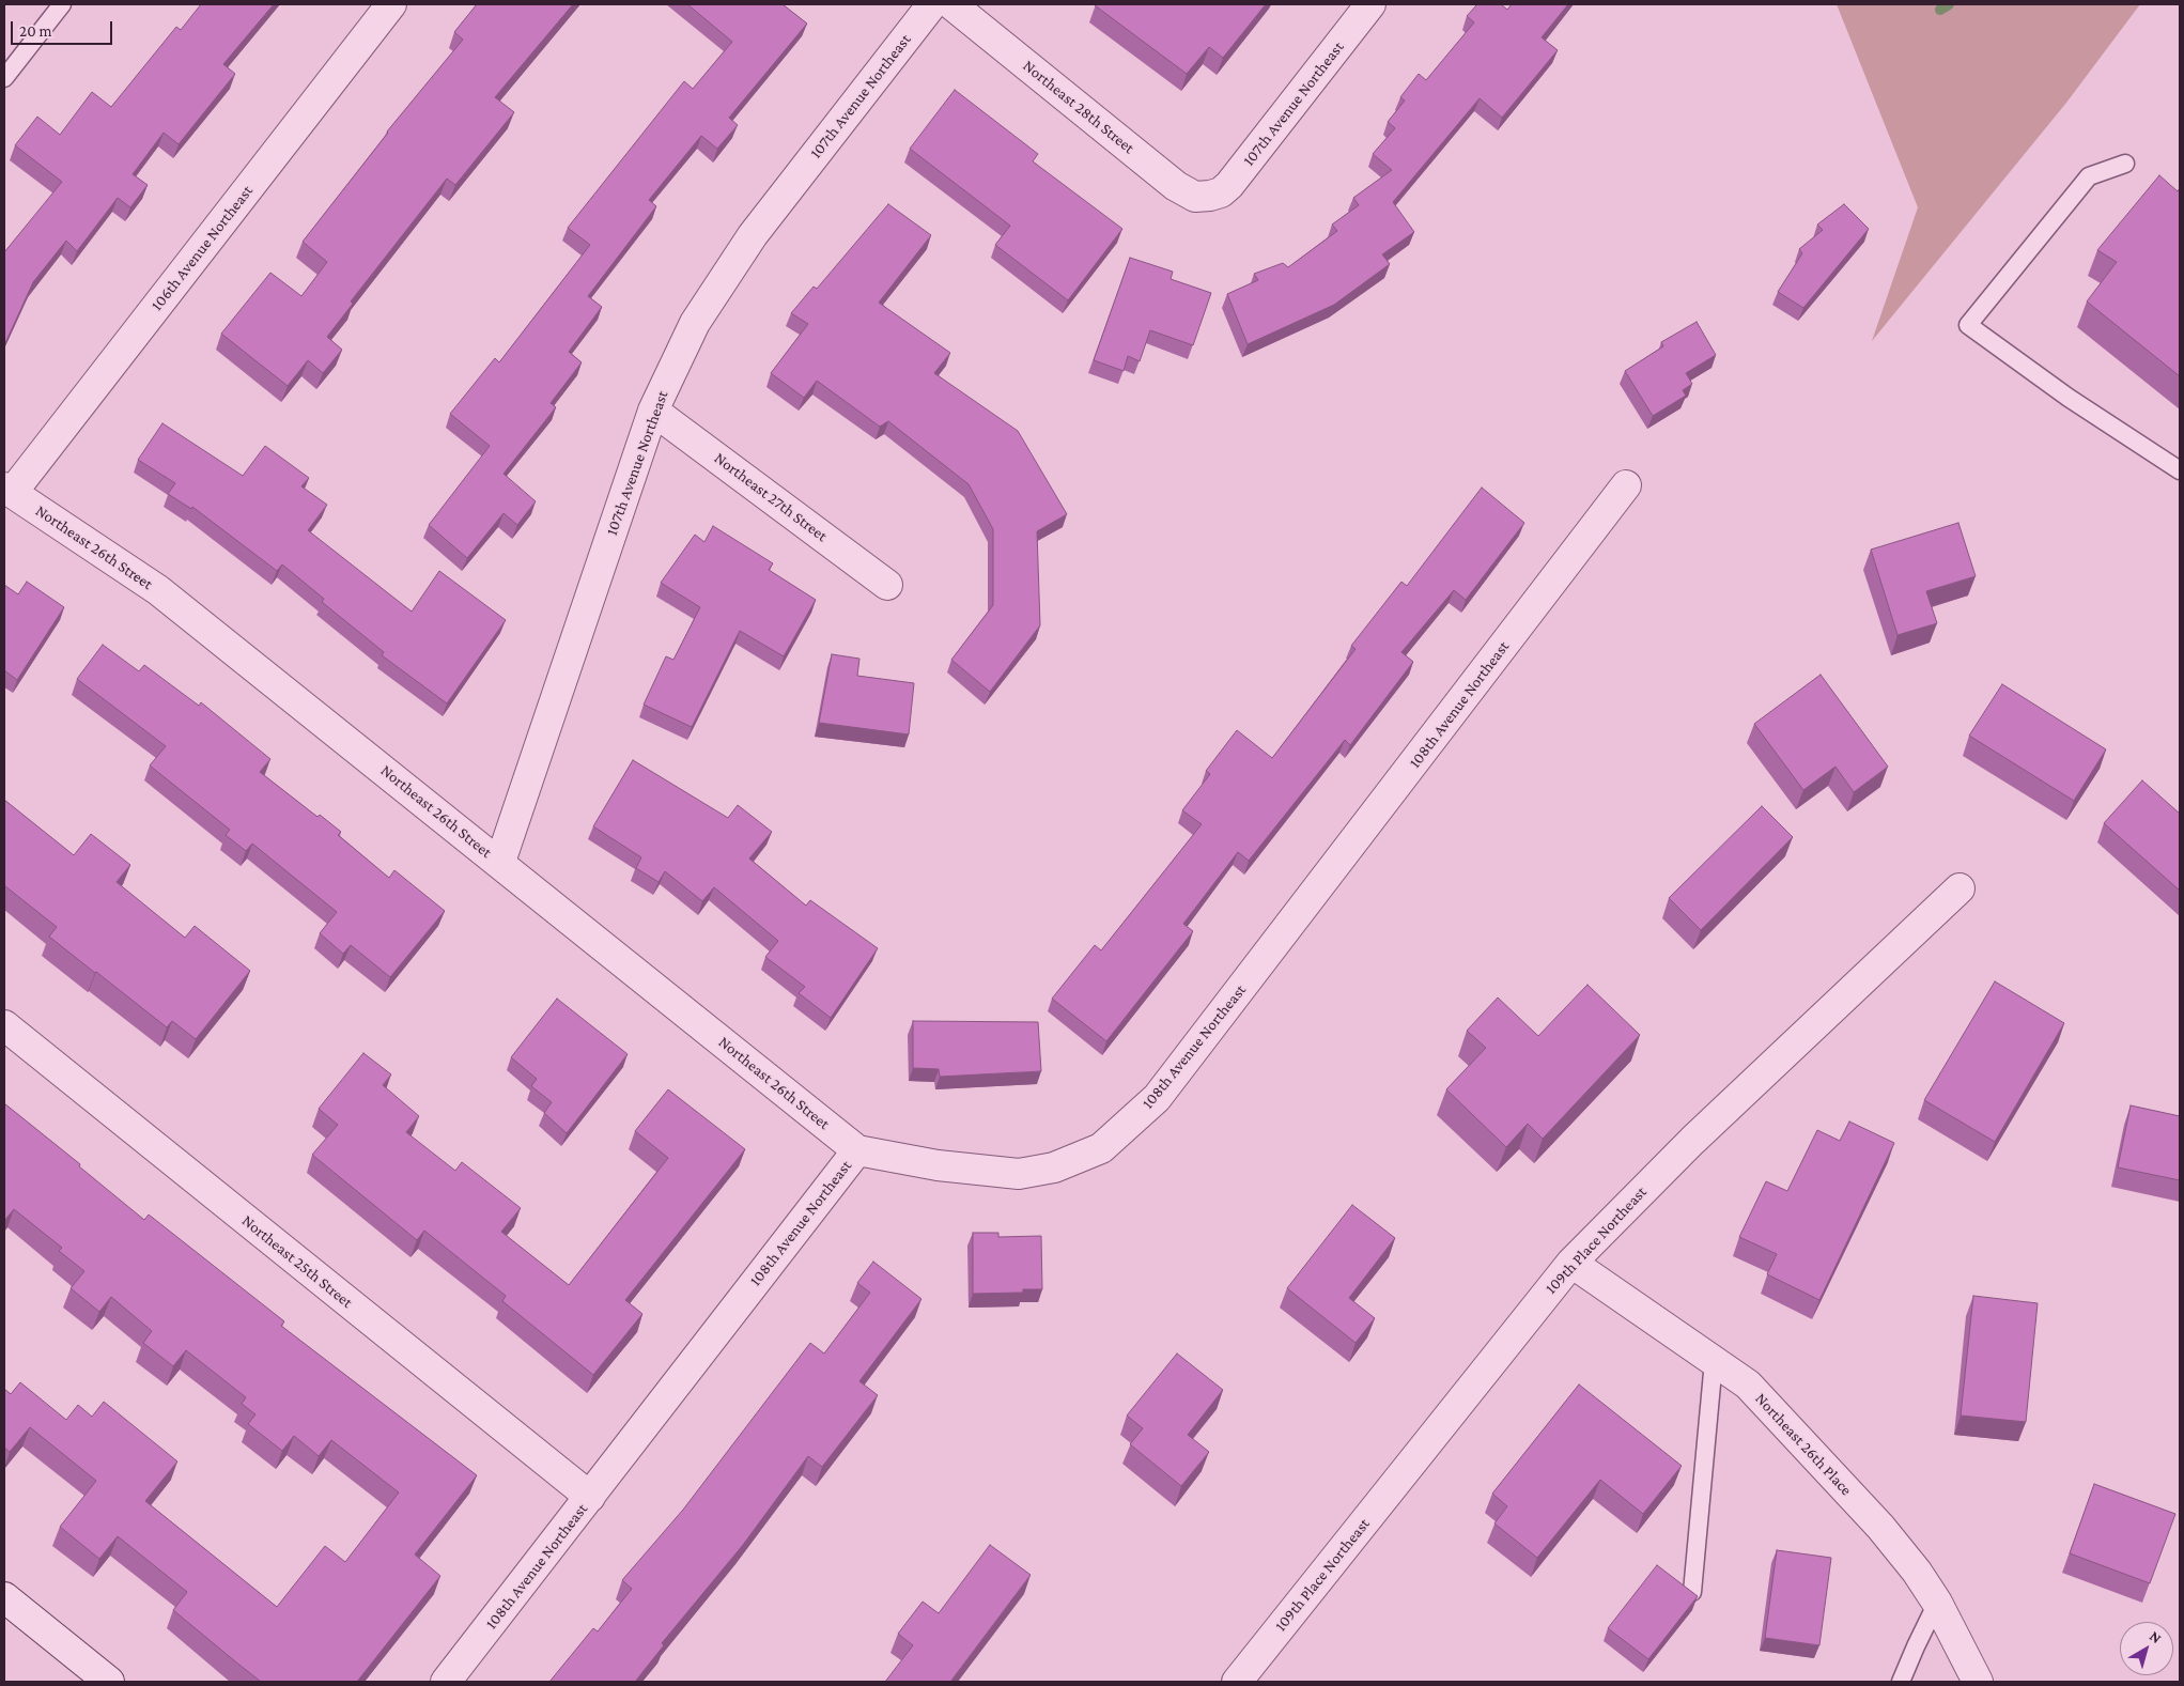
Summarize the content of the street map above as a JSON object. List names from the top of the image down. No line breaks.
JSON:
{"streets":{"street":["107th Avenue Northeast","Northeast 28th Street","106th Avenue Northeast","Northeast 27th Street","Northeast 26th Street","108th Avenue Northeast","109th Place Northeast","Northeast 25th Street","Northeast 26th Place"]},"crossings":[["107th Avenue Northeast","Northeast 28th Street"],["107th Avenue Northeast","Northeast 27th Street"],["107th Avenue Northeast","Northeast 26th Street"],["106th Avenue Northeast","Northeast 26th Street"],["Northeast 26th Street","108th Avenue Northeast"],["108th Avenue Northeast","Northeast 25th Street"],["109th Place Northeast","Northeast 26th Place"]],"scale_bar":"20 m","north":"top right"}
